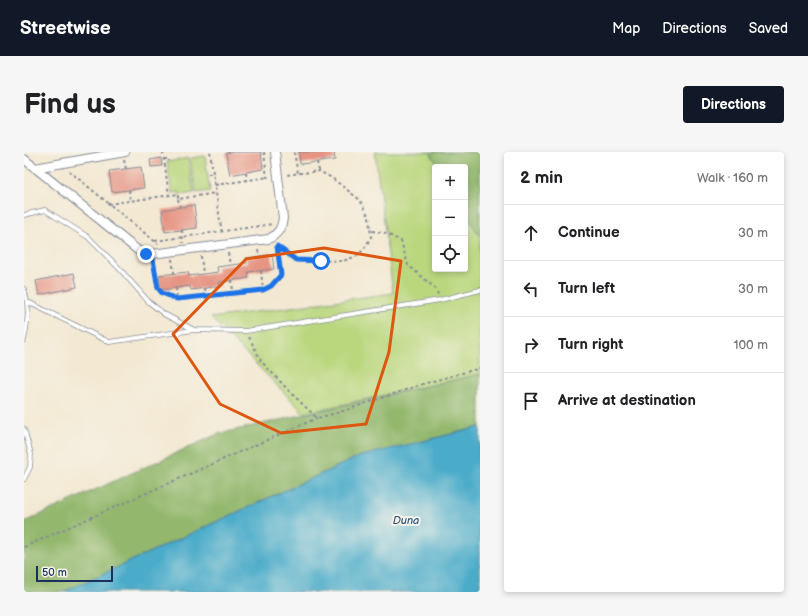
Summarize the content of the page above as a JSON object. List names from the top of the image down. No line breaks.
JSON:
{"water":["Duna"],"scale_bar":"50 m","page":{"header":"Streetwise","nav":["Map","Directions","Saved"],"buttons":"Directions","title":"Find us","heading":["2 min","Walk · 160 m"],"map_buttons":["+","−"],"list":[["Continue","30 m"],["Turn left","30 m"],["Turn right","100 m"],"Arrive at destination"],"scale":"50 m"}}
